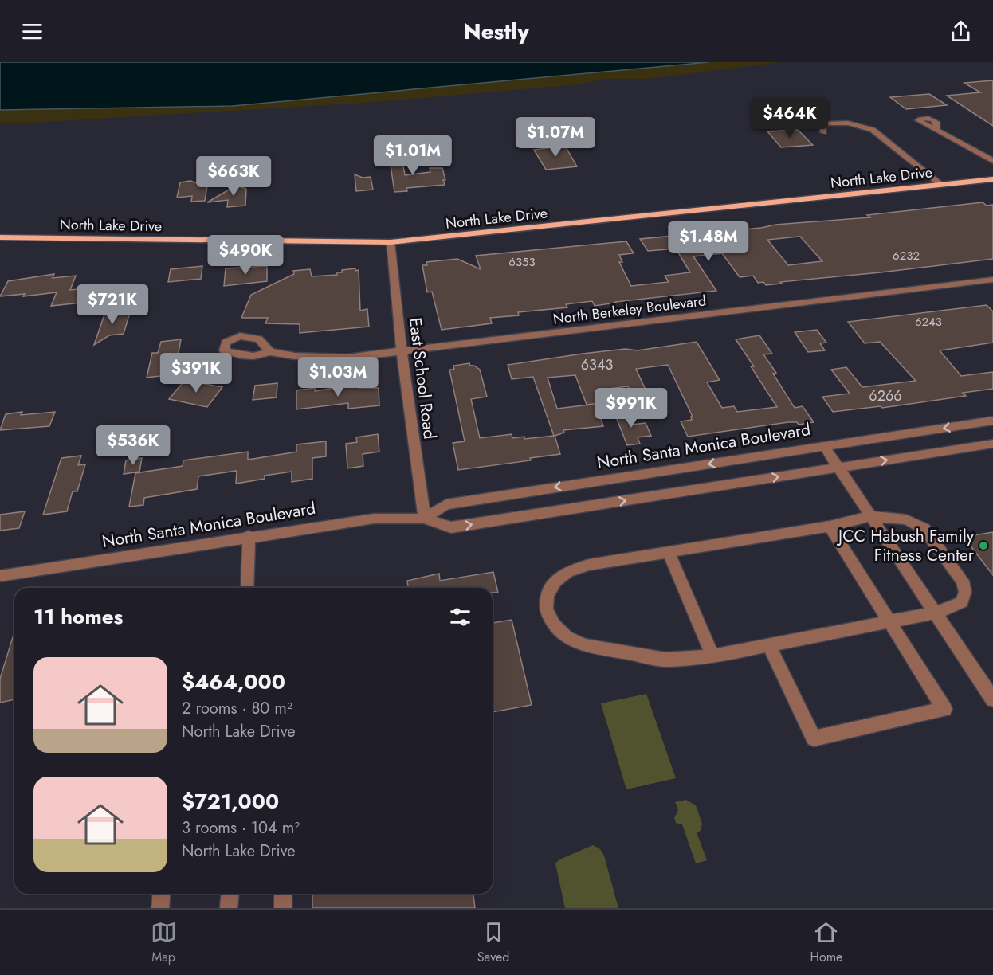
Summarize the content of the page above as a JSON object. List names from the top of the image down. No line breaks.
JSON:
{"streets":{"main road":["North Lake Drive"],"street":["North Berkeley Boulevard","East School Road","North Santa Monica Boulevard"]},"crossings":[["North Lake Drive","East School Road"],["North Berkeley Boulevard","East School Road"],["East School Road","North Santa Monica Boulevard"]],"places":["JCC Habush Family Fitness Center"],"house_numbers":["6232","6353","6243","6343","6266"],"page":{"header":"Nestly","price":["$464K","$1.07M","$1.01M","$663K","$1.48M","$490K","$721K","$391K","$1.03M","$991K","$536K"],"heading":"11 homes","list":[{"name":"$464,000","note":"2 rooms · 80 m² · North Lake Drive"},{"name":"$721,000","note":"3 rooms · 104 m² · North Lake Drive"}],"tabs":["Map","Saved","Home"]}}
